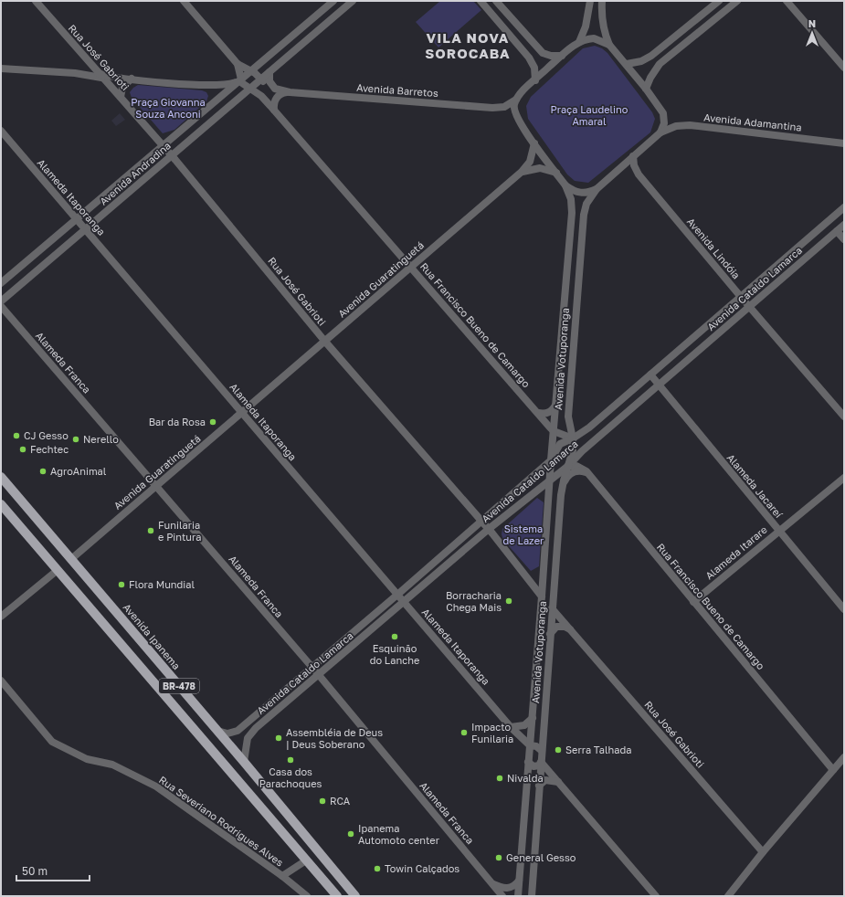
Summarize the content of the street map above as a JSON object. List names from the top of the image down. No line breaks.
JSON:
{"streets":{"main road":["Avenida Ipanema","BR-478"],"street":["Rua José Gabrioti","Avenida Barretos","Avenida Adamantina","Avenida Andradina","Alameda Itaporanga","Avenida Lindóia","Avenida Guaratinguetá","Avenida Cataldo Lamarca","Rua Francisco Bueno de Camargo","Avenida Votuporanga","Alameda Franca","Alameda Jacareí","Alameda Itarare","Rua Severiano Rodrigues Alves"]},"crossings":[["Rua José Gabrioti","Avenida Andradina"],["Rua José Gabrioti","Avenida Guaratinguetá"],["Rua José Gabrioti","Avenida Cataldo Lamarca"],["Rua José Gabrioti","Avenida Votuporanga"],["Avenida Barretos","Avenida Andradina"],["Avenida Andradina","Alameda Itaporanga"],["Avenida Andradina","Rua Francisco Bueno de Camargo"],["Alameda Itaporanga","Avenida Guaratinguetá"],["Alameda Itaporanga","Avenida Cataldo Lamarca"],["Alameda Itaporanga","Avenida Votuporanga"],["Avenida Lindóia","Avenida Cataldo Lamarca"],["Avenida Guaratinguetá","Rua Francisco Bueno de Camargo"],["Avenida Guaratinguetá","Alameda Franca"],["Avenida Guaratinguetá","Avenida Ipanema"],["Avenida Cataldo Lamarca","Rua Francisco Bueno de Camargo"],["Avenida Cataldo Lamarca","Avenida Votuporanga"],["Avenida Cataldo Lamarca","Alameda Franca"],["Avenida Cataldo Lamarca","Alameda Jacareí"],["Avenida Cataldo Lamarca","Avenida Ipanema"],["Rua Francisco Bueno de Camargo","Avenida Votuporanga"],["Rua Francisco Bueno de Camargo","Alameda Itarare"],["Alameda Jacareí","Alameda Itarare"]],"districts":["VILA NOVA SOROCABA"],"parks":["Praça Giovanna Souza Anconi","Praça Laudelino Amaral","Sistema de Lazer"],"places":["Bar da Rosa","CJ Gesso","Nerello","Fechtec","AgroAnimal","Funilaria e Pintura","Flora Mundial","Borracharia Chega Mais","Esquinão do Lanche","Impacto Funilaria","Assembléia de Deus | Deus Soberano","Serra Talhada","Casa dos Parachoques","Nivalda","RCA","Ipanema Automoto center","General Gesso","Towin Calçados"],"scale_bar":"50 m","north":"top"}
